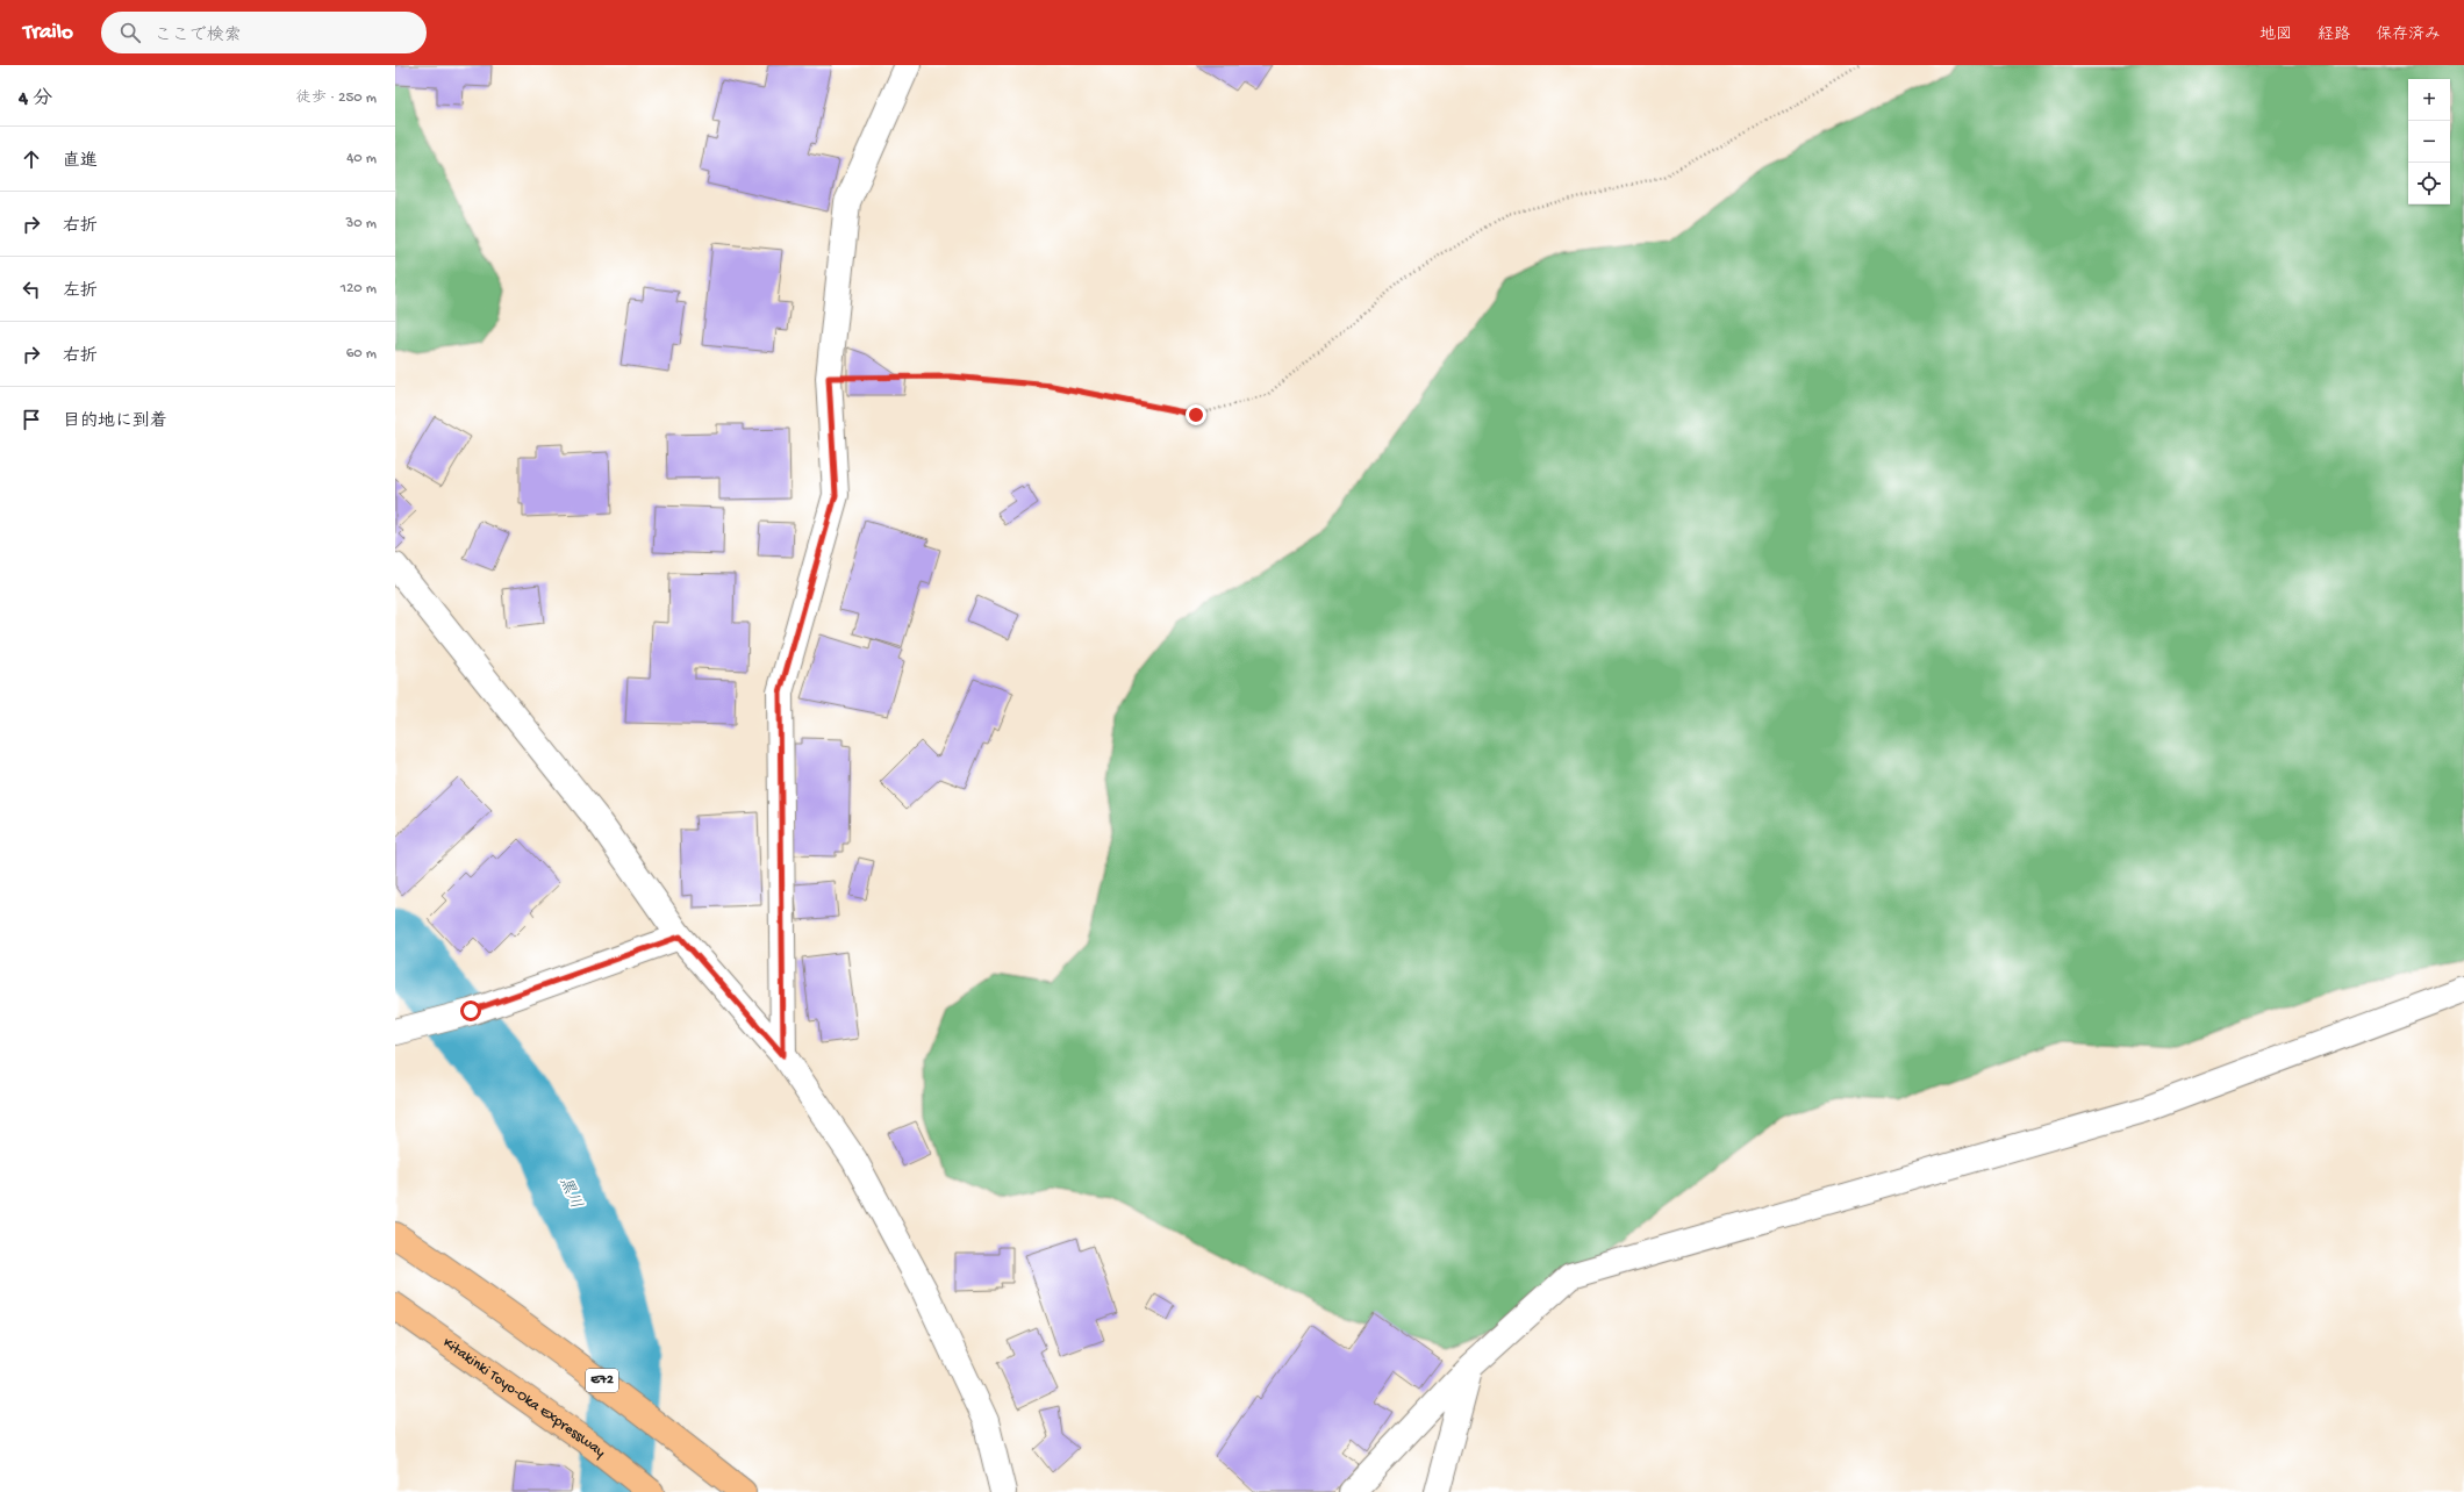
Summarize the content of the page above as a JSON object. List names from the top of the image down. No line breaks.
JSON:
{"streets":{"highway":["E72","Kitakinki Toyo-Oka Expressway"]},"water":["黒川"],"page":{"header":"Trailo","search":"ここで検索","nav":["地図","経路","保存済み"],"heading":["4 分","徒歩 · 250 m"],"map_buttons":["+","−"],"list":[["直進","40 m"],["右折","30 m"],["左折","120 m"],["右折","60 m"],"目的地に到着"]}}
